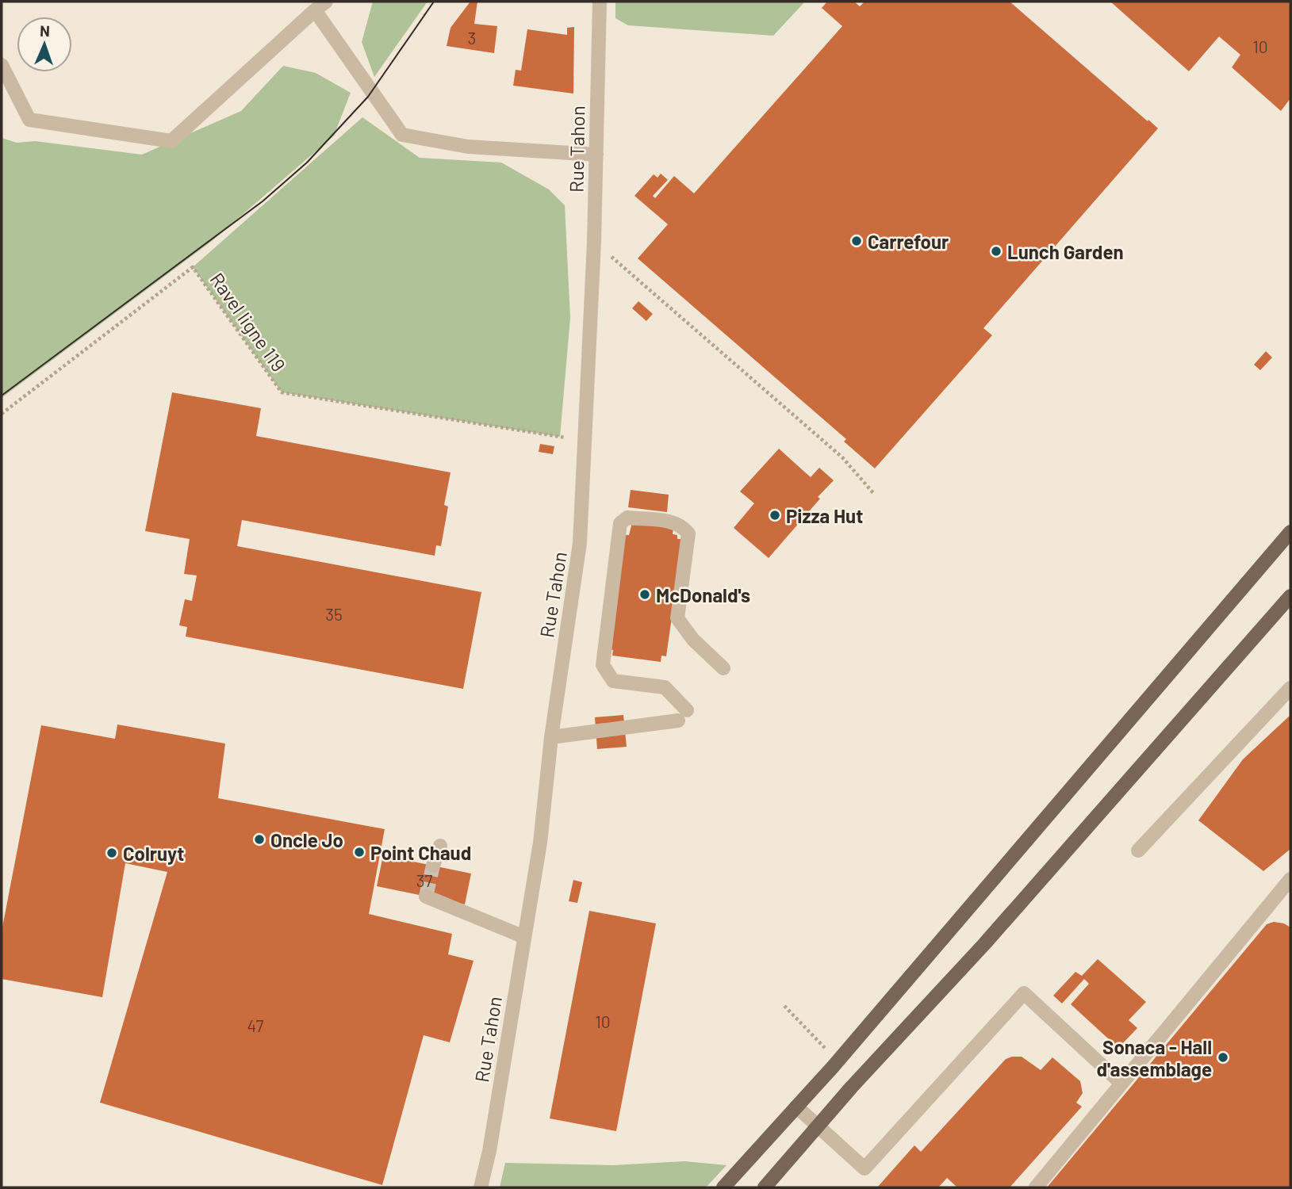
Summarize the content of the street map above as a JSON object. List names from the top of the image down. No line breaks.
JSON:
{"streets":{"street":["Rue Tahon"],"path":["Ravel ligne 119"]},"crossings":[["Rue Tahon","Ravel ligne 119"]],"places":["Carrefour","Lunch Garden","Pizza Hut","McDonald's","Oncle Jo","Point Chaud","Colruyt","Sonaca - Hall d'assemblage"],"house_numbers":["3","10","35","37","10","47"],"north":"top"}
